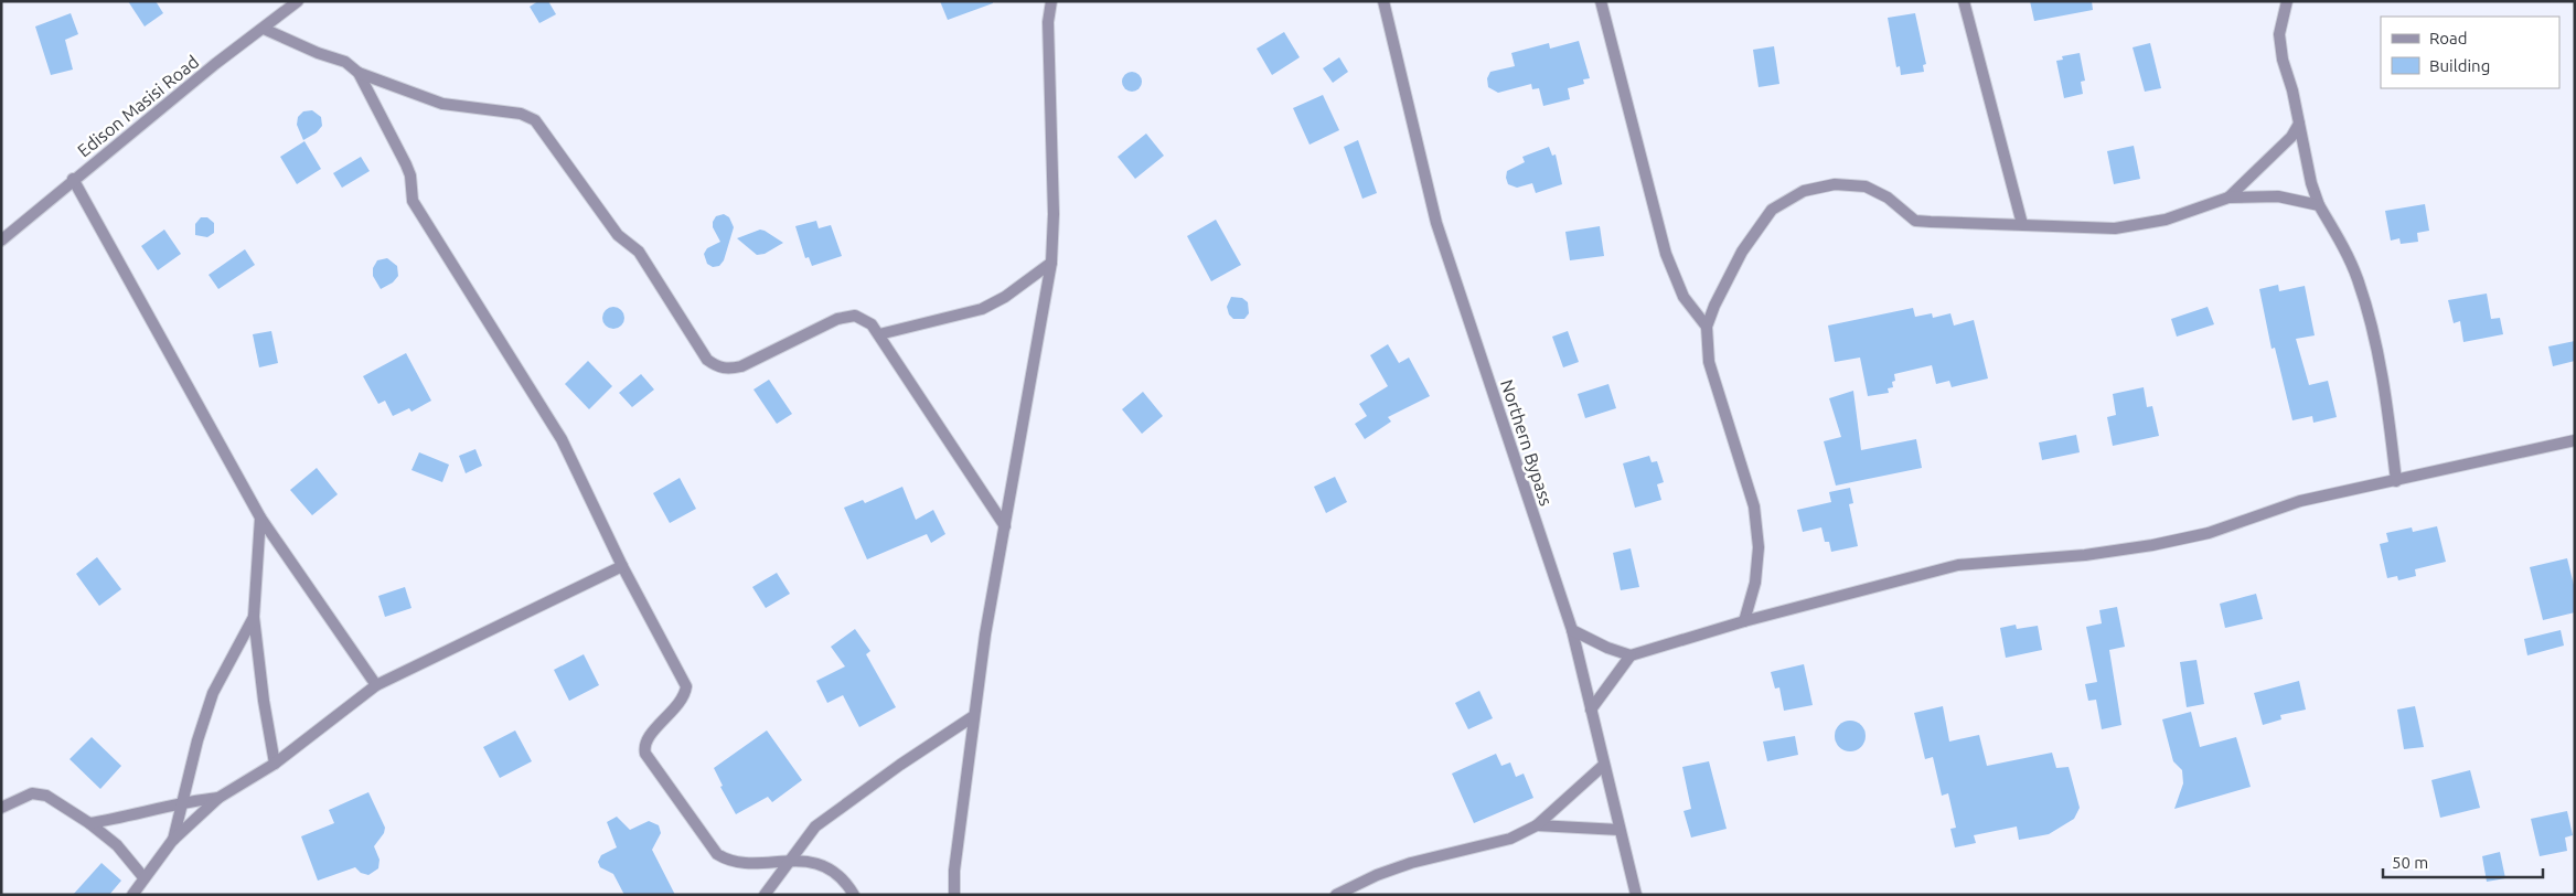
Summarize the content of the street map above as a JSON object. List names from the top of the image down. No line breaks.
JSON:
{"streets":{"street":["Edison Masisi Road","Northern Bypass"]},"legend":["Road","Building"],"scale_bar":"50 m"}
